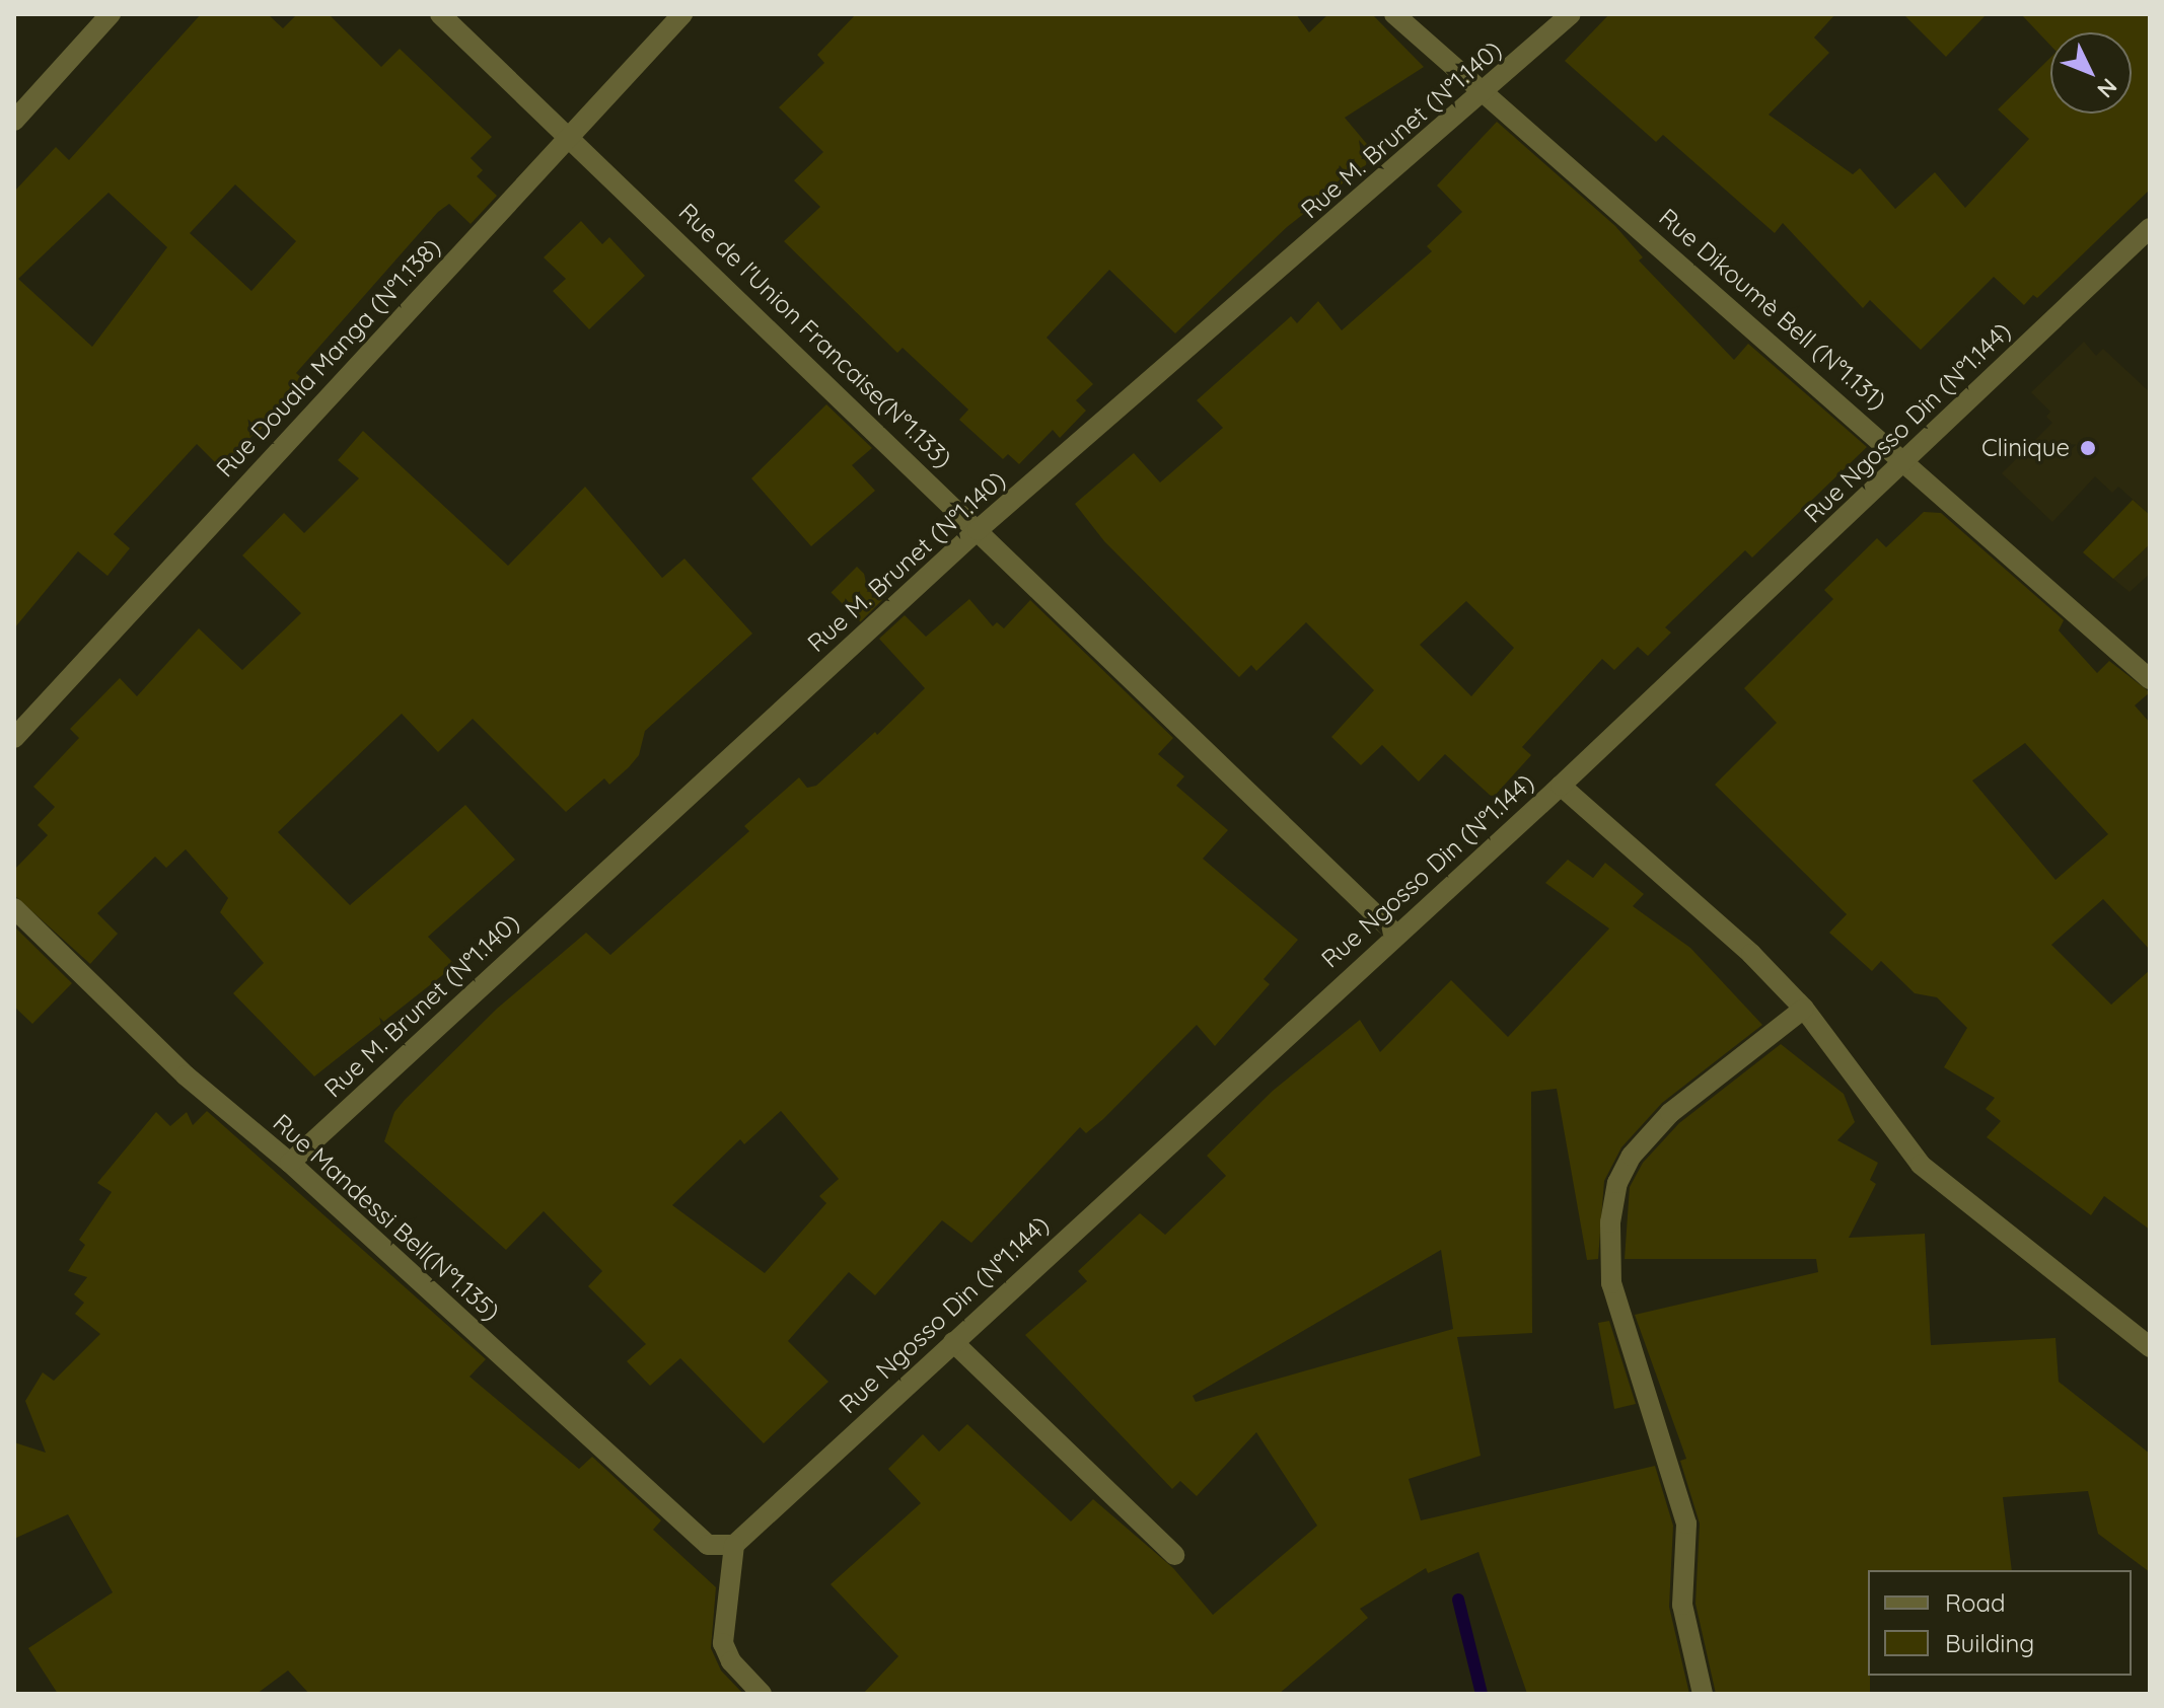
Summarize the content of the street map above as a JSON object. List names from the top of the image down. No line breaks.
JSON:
{"streets":{"street":["Rue M. Brunet (N°1.140)","Rue Dikoumè Bell (N°1.131)","Rue de l'Union Francaise(N°1.133)","Rue Douala Manga (N°1.138)","Rue Ngosso Din (N°1.144)","Rue Mandessi Bell(N°1.135)"]},"crossings":[["Rue M. Brunet (N°1.140)","Rue Dikoumè Bell (N°1.131)"],["Rue M. Brunet (N°1.140)","Rue de l'Union Francaise(N°1.133)"],["Rue M. Brunet (N°1.140)","Rue Mandessi Bell(N°1.135)"],["Rue Dikoumè Bell (N°1.131)","Rue Ngosso Din (N°1.144)"],["Rue de l'Union Francaise(N°1.133)","Rue Douala Manga (N°1.138)"],["Rue de l'Union Francaise(N°1.133)","Rue Ngosso Din (N°1.144)"],["Rue Ngosso Din (N°1.144)","Rue Mandessi Bell(N°1.135)"]],"places":["Clinique"],"legend":["Road","Building"],"north":"bottom right"}
